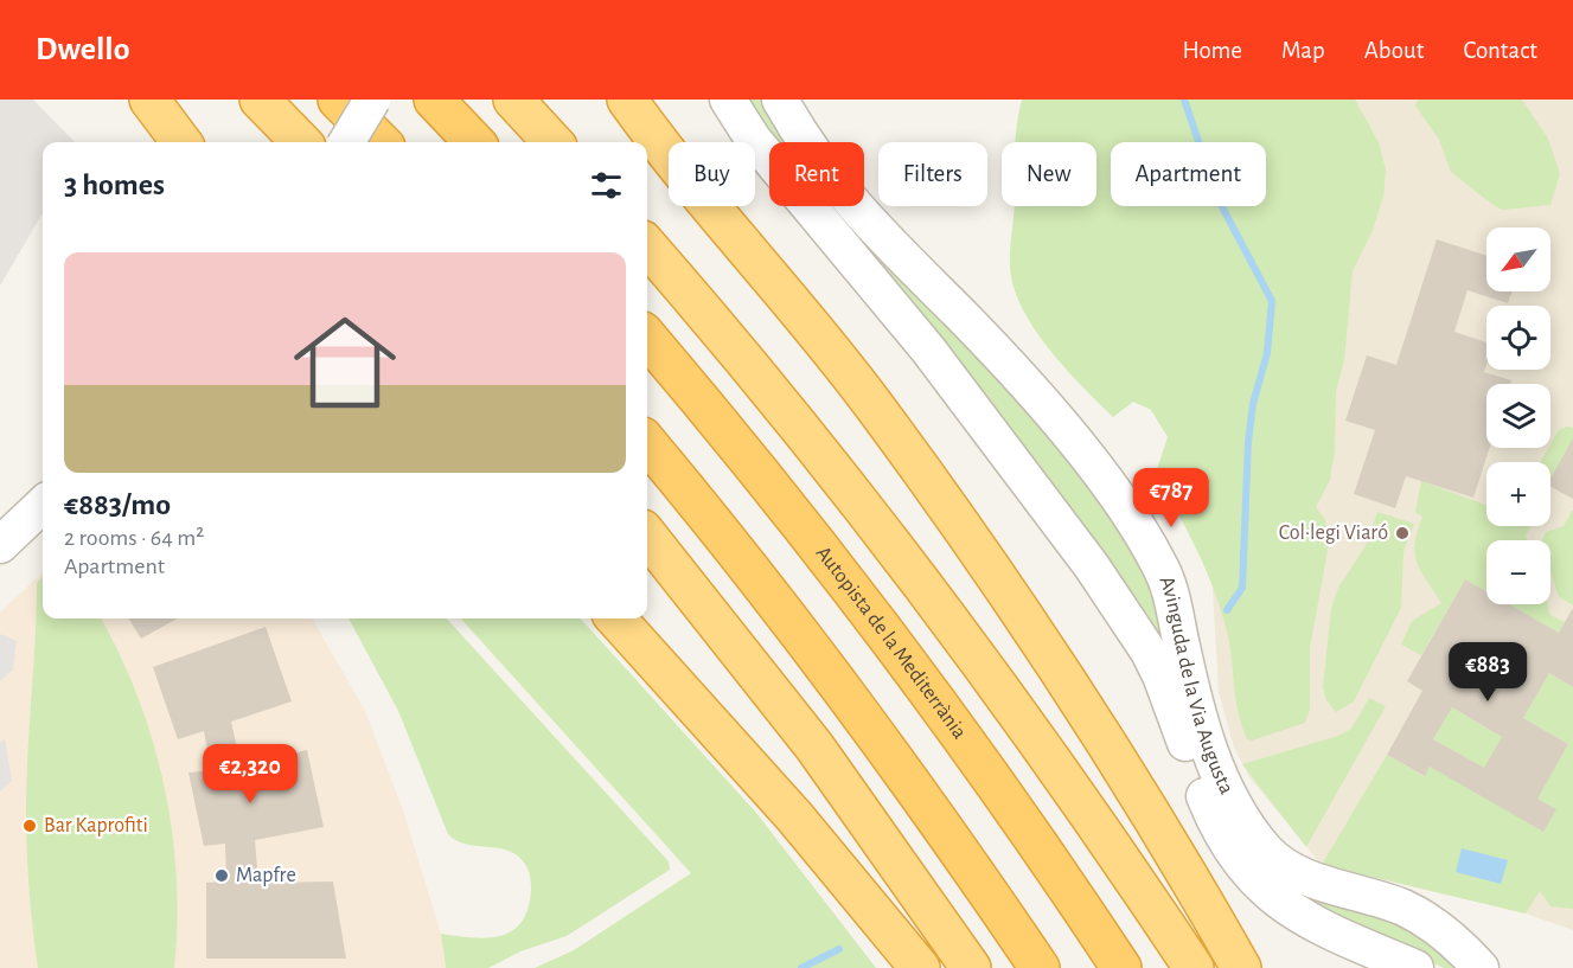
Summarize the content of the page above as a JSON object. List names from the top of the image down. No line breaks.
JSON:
{"streets":{"highway":["Autopista de la Mediterrània"],"street":["Avinguda de la Via Augusta"]},"places":["Col·legi Viaró","Bar Kaprofiti","Mapfre"],"north":"bottom left","page":{"header":"Dwello","nav":["Home","Map","About","Contact"],"chip":["Buy","Rent","Filters","New","Apartment"],"heading":"3 homes","map_buttons":["+","−"],"list":[{"name":"€883/mo","note":"2 rooms · 64 m² · Apartment"}],"price":["€787","€883","€2,320"]}}
